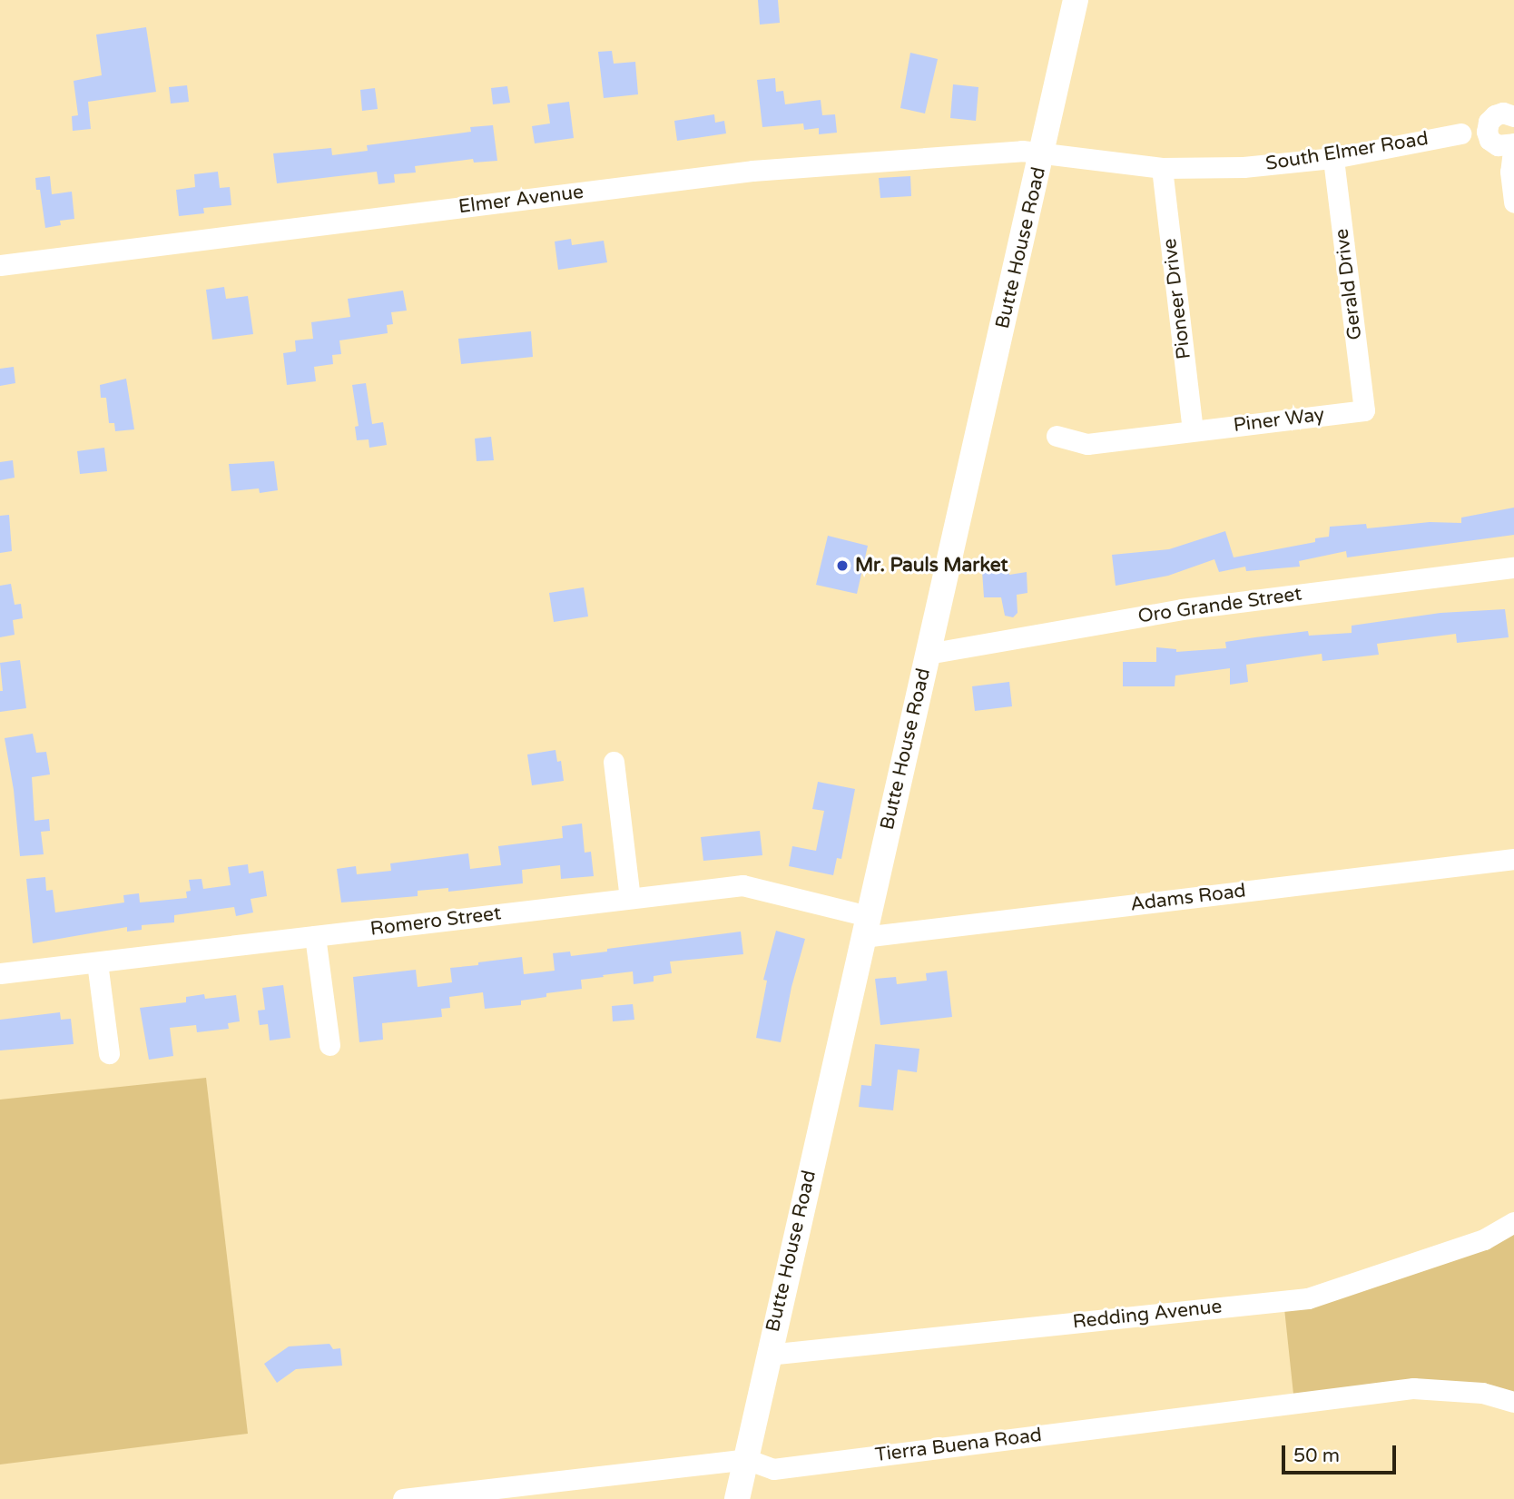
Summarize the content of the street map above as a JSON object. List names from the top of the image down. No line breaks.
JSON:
{"streets":{"main road":["Butte House Road"],"street":["South Elmer Road","Elmer Avenue","Gerald Drive","Pioneer Drive","Piner Way","Oro Grande Street","Adams Road","Romero Street","Redding Avenue","Tierra Buena Road"]},"crossings":[["South Elmer Road","Elmer Avenue"],["South Elmer Road","Butte House Road"],["South Elmer Road","Gerald Drive"],["South Elmer Road","Pioneer Drive"],["Elmer Avenue","Butte House Road"],["Butte House Road","Oro Grande Street"],["Butte House Road","Adams Road"],["Butte House Road","Romero Street"],["Butte House Road","Redding Avenue"],["Butte House Road","Tierra Buena Road"],["Gerald Drive","Piner Way"],["Pioneer Drive","Piner Way"],["Adams Road","Romero Street"]],"places":["Mr. Pauls Market"],"scale_bar":"50 m"}
